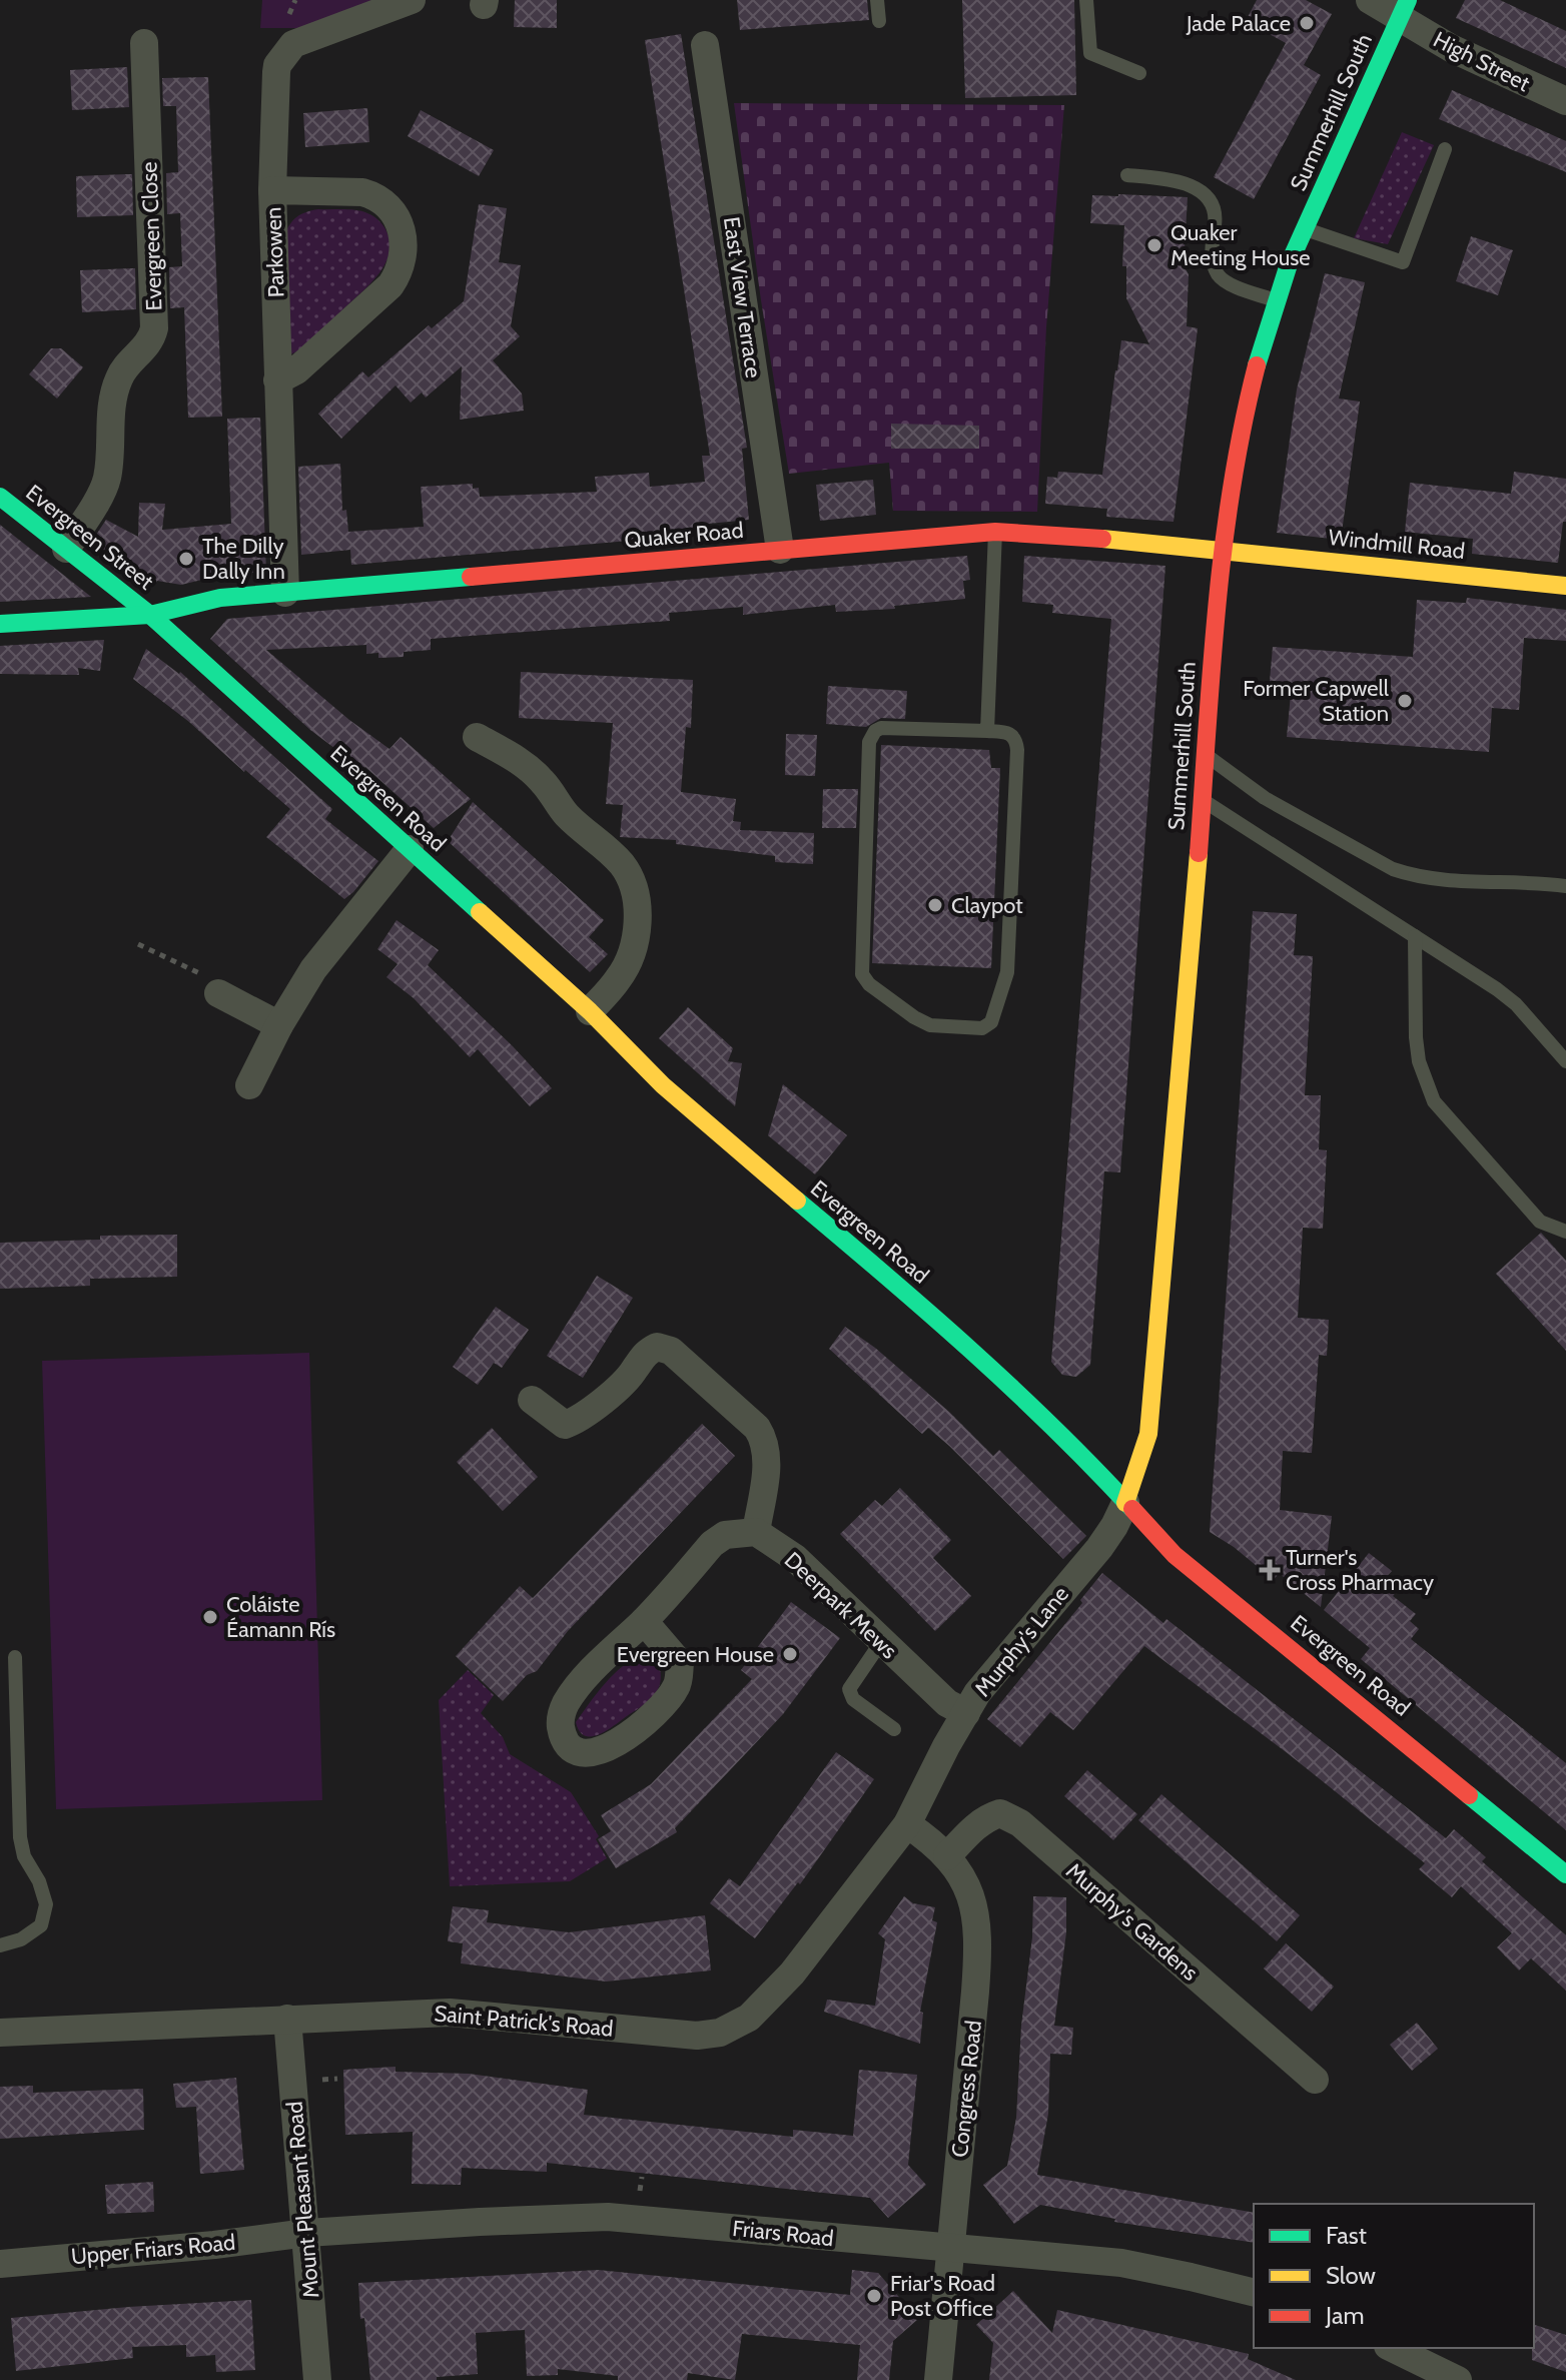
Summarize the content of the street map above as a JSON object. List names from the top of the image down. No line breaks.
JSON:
{"streets":{"street":["High Street","Summerhill South","Evergreen Close","Parkowen","East View Terrace","Quaker Road","Evergreen Street","Windmill Road","Evergreen Road","Deerpark Mews","Murphy's Lane","Murphy's Gardens","Saint Patrick's Road","Congress Road","Mount Pleasant Road","Friars Road","Upper Friars Road"]},"crossings":[["High Street","Summerhill South"],["Summerhill South","Quaker Road"],["Summerhill South","Windmill Road"],["Summerhill South","Evergreen Road"],["Summerhill South","Murphy's Lane"],["Evergreen Close","Evergreen Street"],["Parkowen","Quaker Road"],["East View Terrace","Quaker Road"],["Quaker Road","Evergreen Street"],["Quaker Road","Windmill Road"],["Quaker Road","Evergreen Road"],["Evergreen Street","Evergreen Road"],["Evergreen Road","Murphy's Lane"],["Deerpark Mews","Murphy's Lane"],["Murphy's Lane","Saint Patrick's Road"],["Murphy's Gardens","Congress Road"],["Saint Patrick's Road","Congress Road"],["Saint Patrick's Road","Mount Pleasant Road"],["Congress Road","Friars Road"],["Mount Pleasant Road","Friars Road"],["Mount Pleasant Road","Upper Friars Road"],["Friars Road","Upper Friars Road"]],"places":{"other":["Jade Palace","Quaker Meeting House","The Dilly Dally Inn","Former Capwell Station","Claypot","Coláiste Éamann Rís","Evergreen House","Friar's Road Post Office"],"health":["Turner's Cross Pharmacy"]},"legend":["Fast","Slow","Jam"]}
